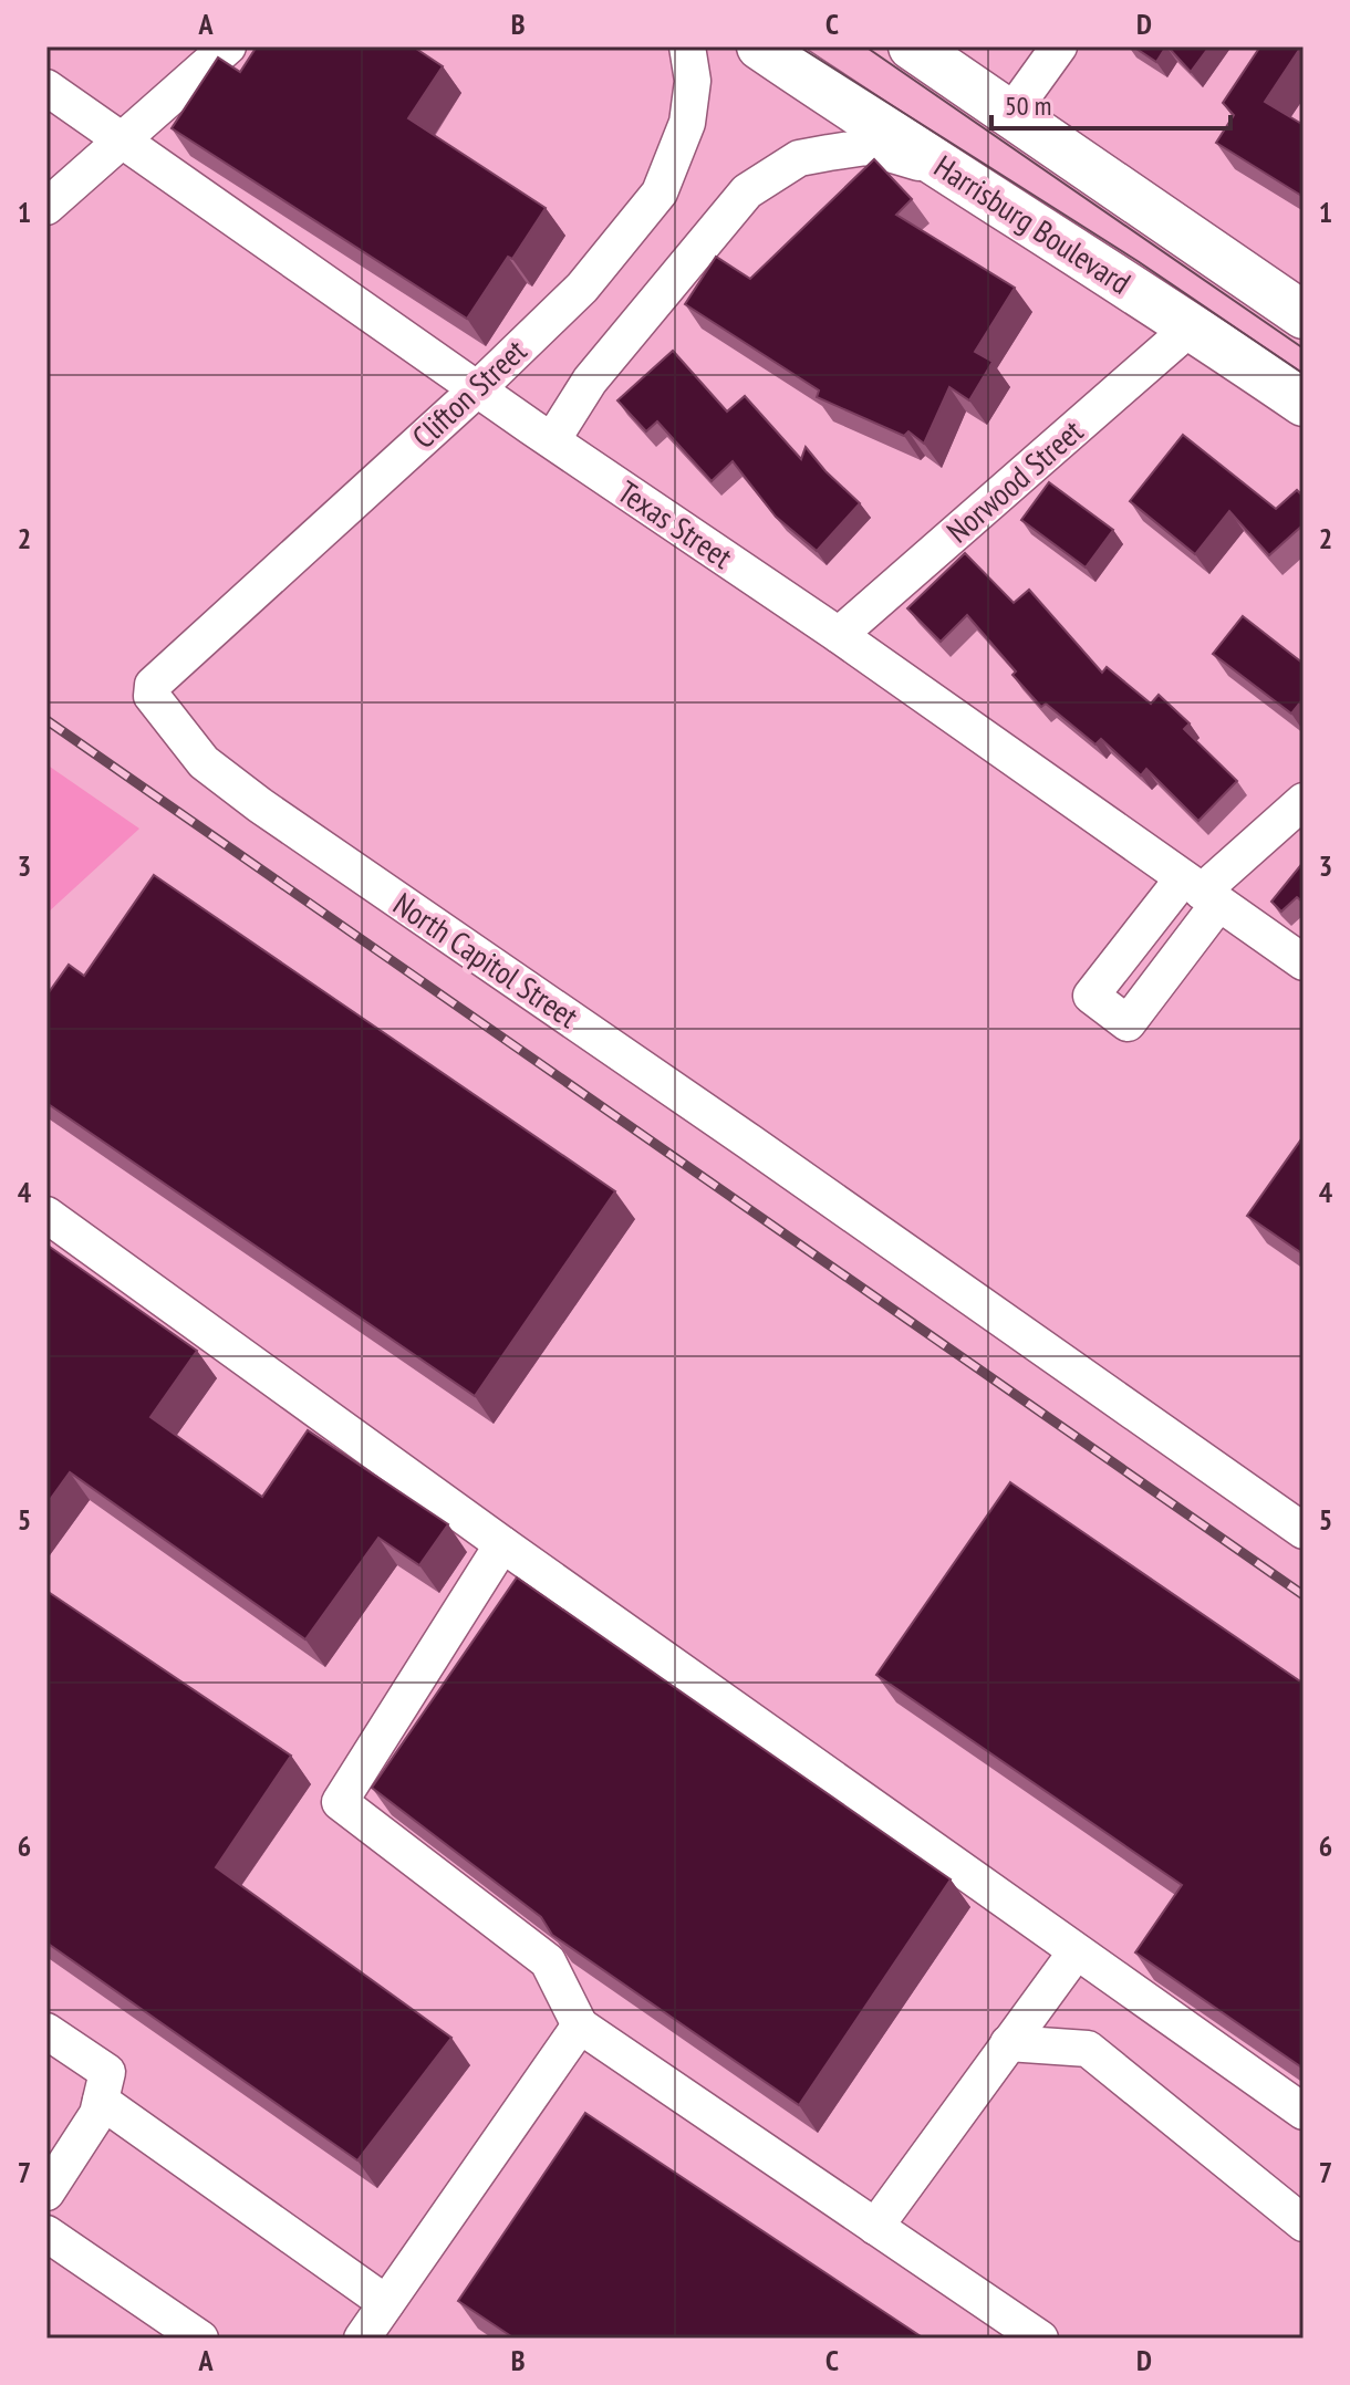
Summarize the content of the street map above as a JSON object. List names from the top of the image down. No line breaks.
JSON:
{"streets":{"main road":["Harrisburg Boulevard"],"street":["Clifton Street","Norwood Street","Texas Street","North Capitol Street"]},"crossings":[["Harrisburg Boulevard","Norwood Street"],["Clifton Street","Texas Street"],["Clifton Street","North Capitol Street"],["Norwood Street","Texas Street"]],"scale_bar":"50 m","grid":{"columns":["A","B","C","D"],"rows":["1","2","3","4","5","6","7"]}}
